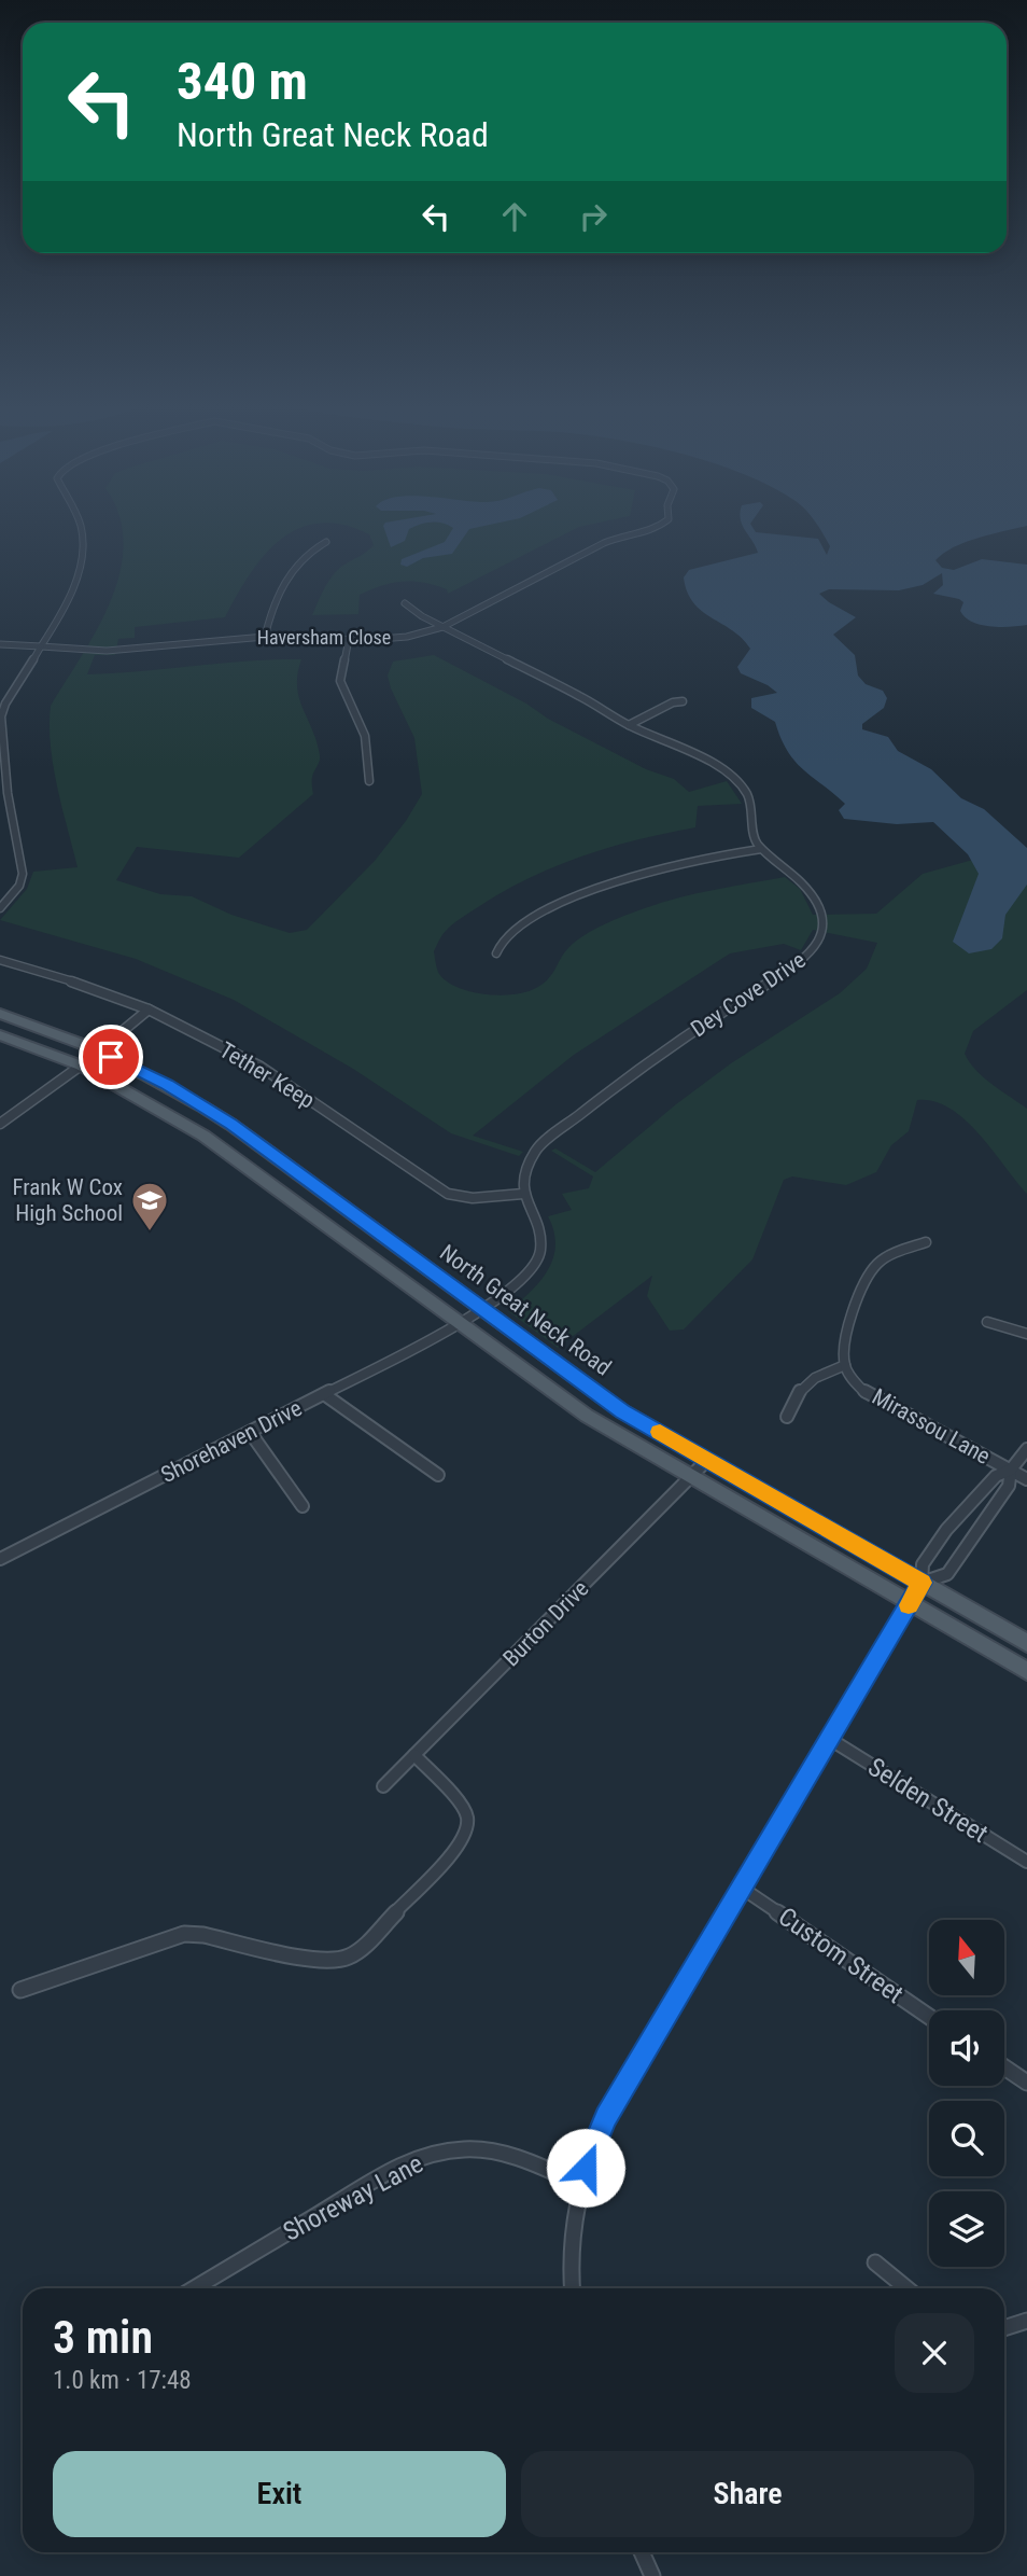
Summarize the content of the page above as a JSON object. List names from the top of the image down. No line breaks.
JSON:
{"streets":{"main road":["North Great Neck Road"],"street":["Haversham Close","Dey Cove Drive","Tether Keep","Mirassou Lane","Shorehaven Drive","Burton Drive","Selden Street","Custom Street","Shoreway Lane"]},"crossings":[["Dey Cove Drive","Tether Keep"],["North Great Neck Road","Shorehaven Drive"],["North Great Neck Road","Burton Drive"]],"places":{"school or university":["Frank W Cox High School"]},"north":"top","page":{"turn":["340 m","North Great Neck Road"],"heading":["3 min","1.0 km · 17:48"],"buttons":["Exit","Share"]}}
